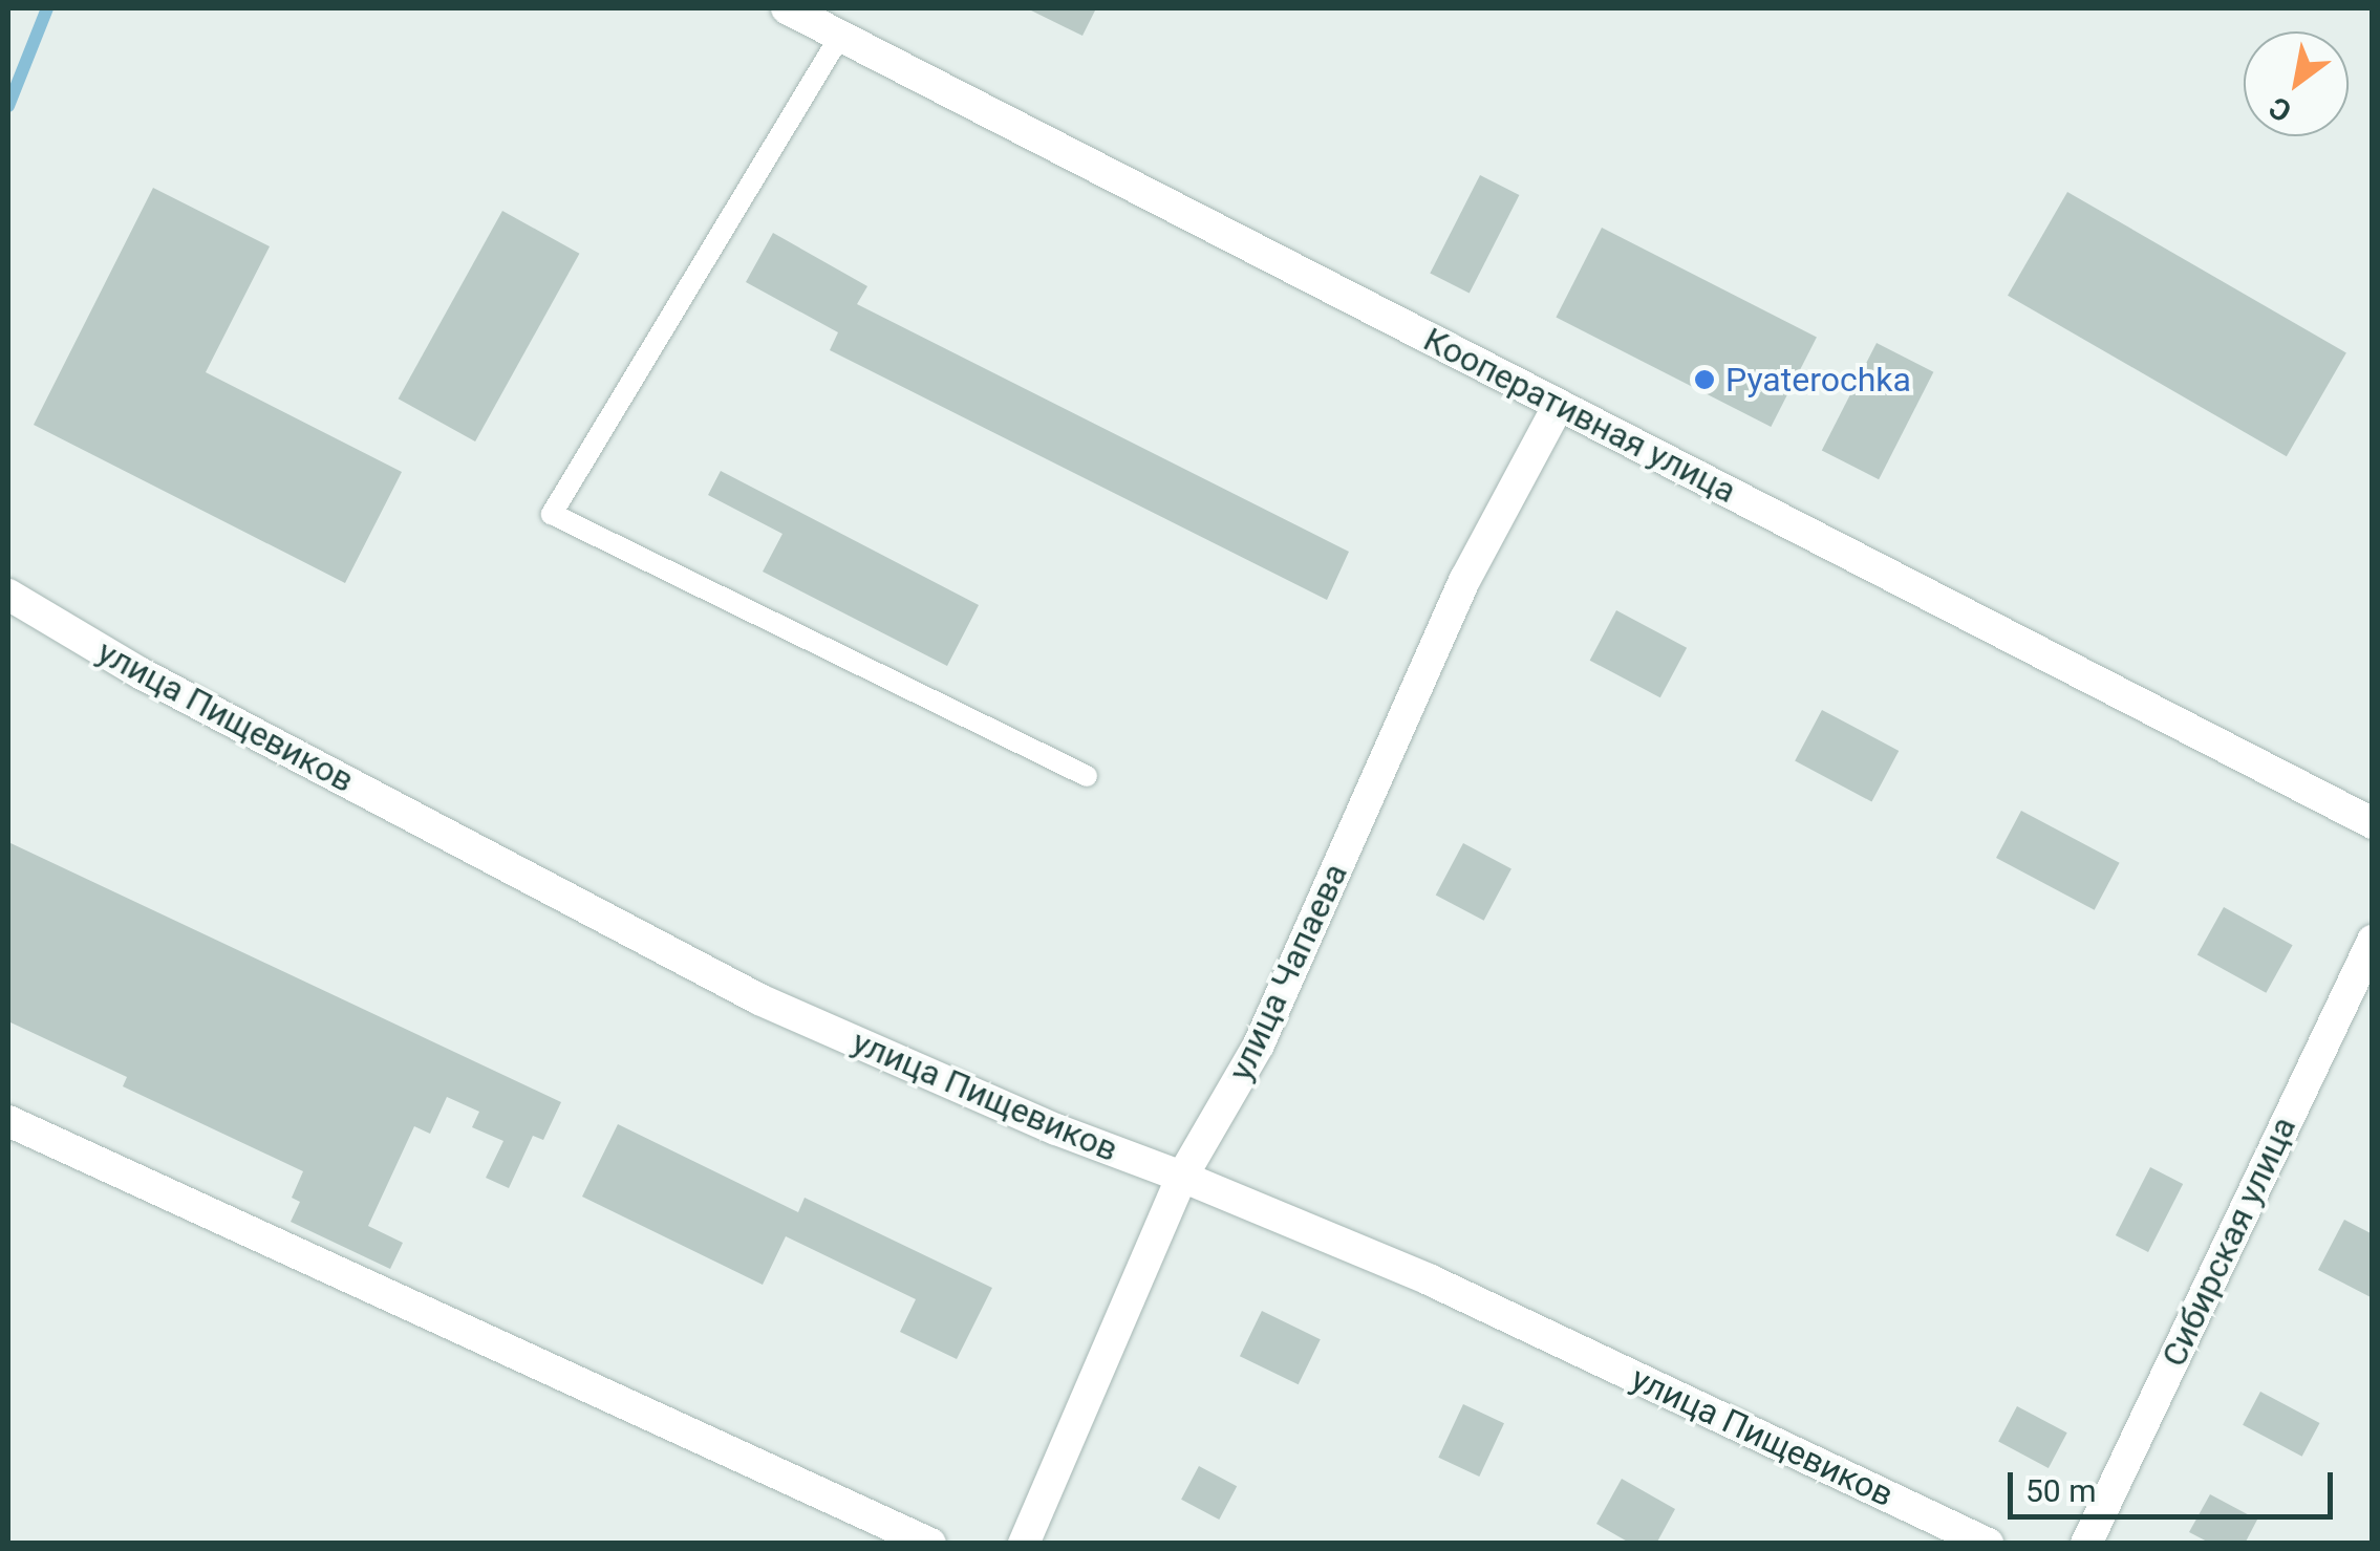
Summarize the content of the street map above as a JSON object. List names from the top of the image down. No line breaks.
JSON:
{"streets":{"street":["Кооперативная улица","улица Пищевиков","улица Чапаева","Сибирская улица"]},"crossings":[["Кооперативная улица","улица Чапаева"],["улица Пищевиков","улица Чапаева"]],"places":["Pyaterochka"],"scale_bar":"50 m","north":"bottom left"}
